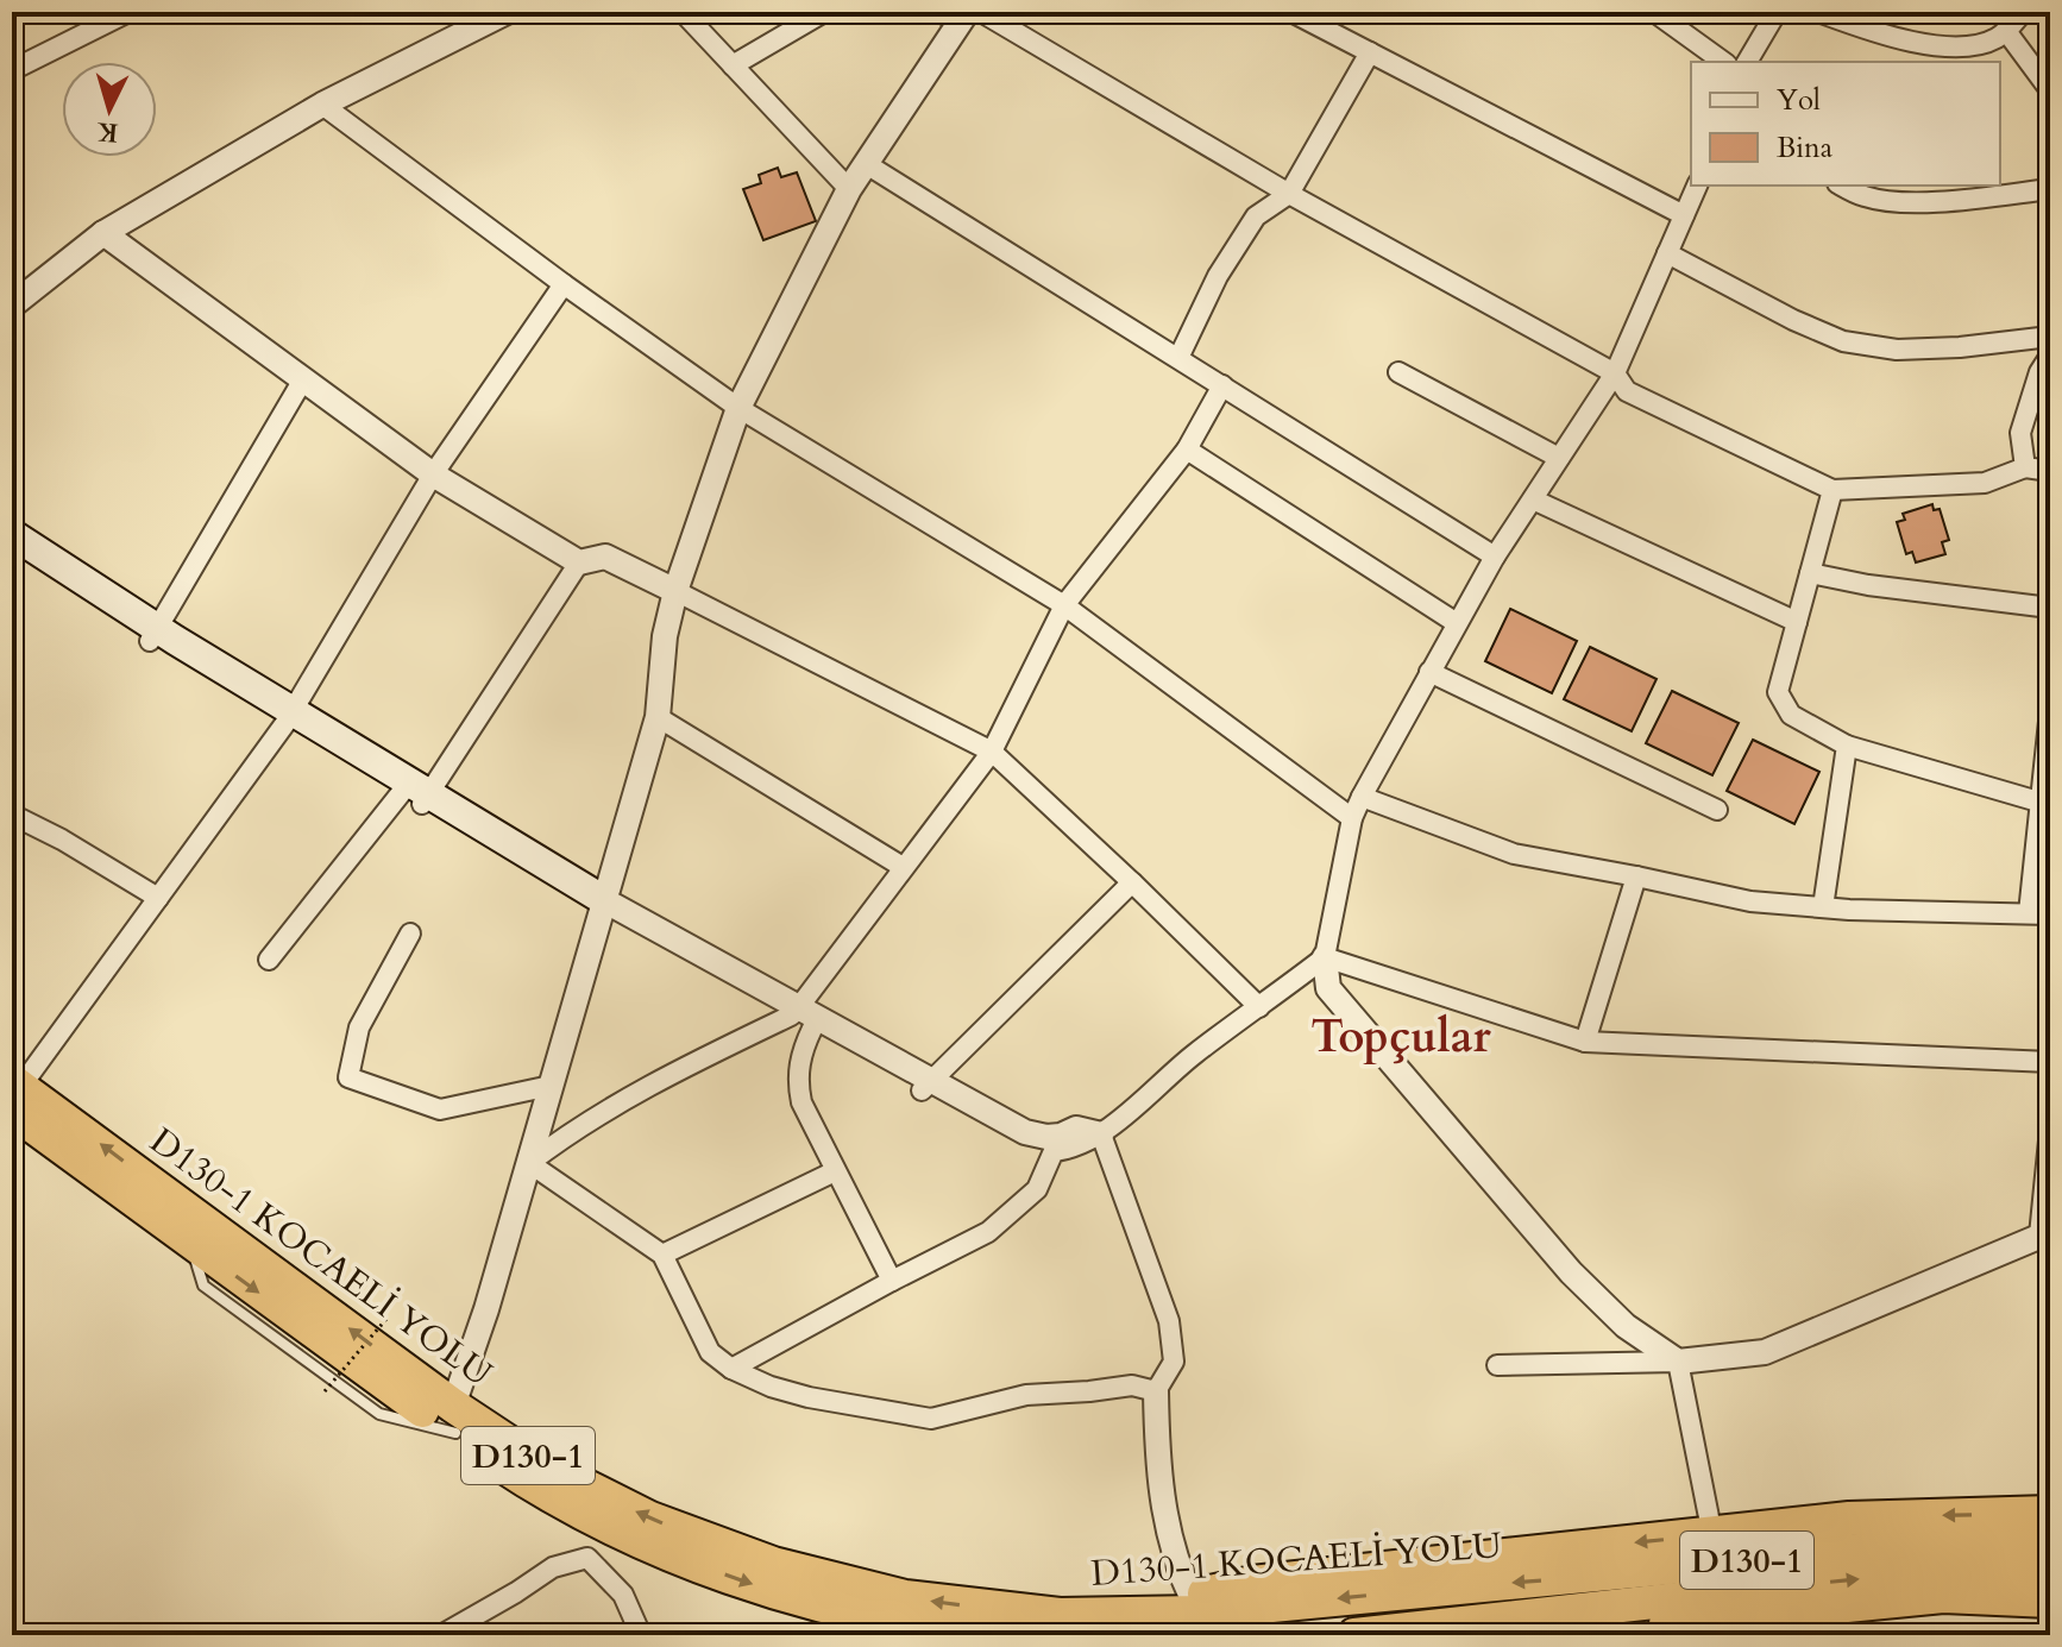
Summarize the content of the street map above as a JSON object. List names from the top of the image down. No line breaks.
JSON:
{"streets":{"highway":["D130-1 KOCAELİ YOLU","D130-1"]},"crossings":[["D130-1 KOCAELİ YOLU","D130-1"]],"districts":["Topçular"],"legend":["Yol","Bina"],"north":"bottom"}
